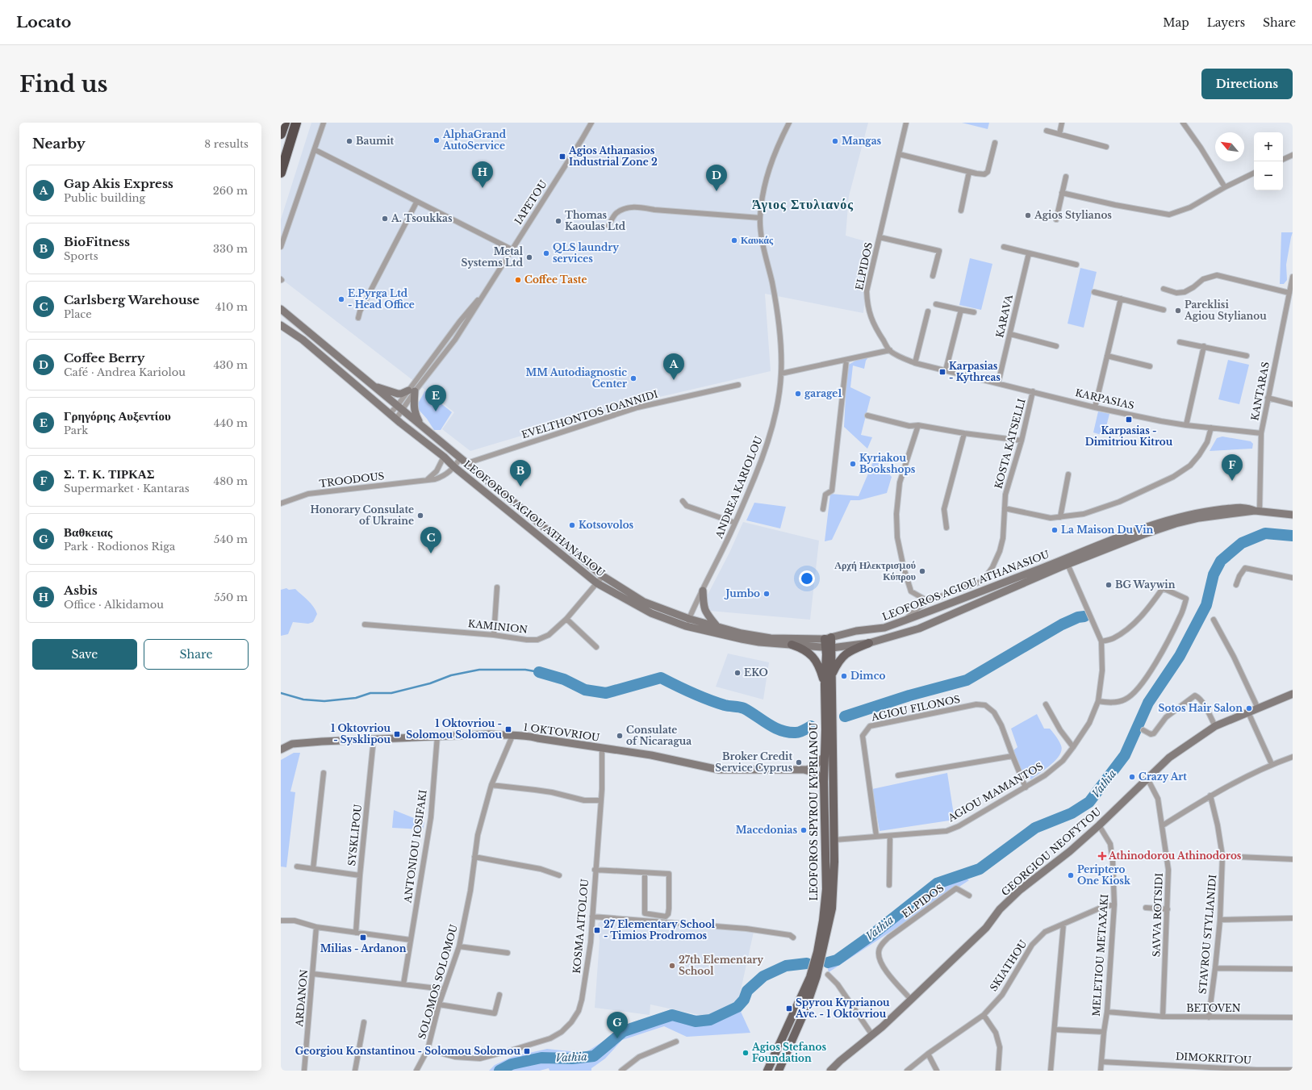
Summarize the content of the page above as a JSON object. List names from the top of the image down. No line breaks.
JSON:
{"streets":{"main road":["LEOFOROS AGIOU ATHANASIOU","1 OKTOVRIOU","LEOFOROS SPYROU KYPRIANOU","GEORGIOU NEOFYTOU"],"street":["IAPETOU","ELPIDOS","KARAVA","KANTARAS","KARPASIAS","EVELTHONTOS IOANNIDI","KOSTA KATSELLI","TROODOUS","ANDREA KARIOLOU","KAMINION","AGIOU FILONOS","AGIOU MAMANTOS","SYSKLIPOU","ANTONIOU IOSIFAKI","SAVVA ROTSIDI","KOSMA AITOLOU","STAVROU STYLIANIDI","MELETIOU METAXAKI","SKIATHOU","SOLOMOS SOLOMOU","ARDANON","BETOVEN","DIMOKRITOU"]},"crossings":[["IAPETOU","LEOFOROS AGIOU ATHANASIOU"],["ELPIDOS","KARPASIAS"],["ELPIDOS","GEORGIOU NEOFYTOU"],["KARAVA","KARPASIAS"],["KANTARAS","KARPASIAS"],["KANTARAS","LEOFOROS AGIOU ATHANASIOU"],["KARPASIAS","KOSTA KATSELLI"],["EVELTHONTOS IOANNIDI","LEOFOROS AGIOU ATHANASIOU"],["KOSTA KATSELLI","LEOFOROS AGIOU ATHANASIOU"],["TROODOUS","LEOFOROS AGIOU ATHANASIOU"],["ANDREA KARIOLOU","LEOFOROS AGIOU ATHANASIOU"],["LEOFOROS AGIOU ATHANASIOU","KAMINION"],["LEOFOROS AGIOU ATHANASIOU","AGIOU MAMANTOS"],["LEOFOROS AGIOU ATHANASIOU","LEOFOROS SPYROU KYPRIANOU"],["AGIOU FILONOS","AGIOU MAMANTOS"],["1 OKTOVRIOU","LEOFOROS SPYROU KYPRIANOU"],["1 OKTOVRIOU","SYSKLIPOU"],["1 OKTOVRIOU","ANTONIOU IOSIFAKI"],["1 OKTOVRIOU","KOSMA AITOLOU"],["1 OKTOVRIOU","SOLOMOS SOLOMOU"],["AGIOU MAMANTOS","LEOFOROS SPYROU KYPRIANOU"],["GEORGIOU NEOFYTOU","SAVVA ROTSIDI"],["GEORGIOU NEOFYTOU","MELETIOU METAXAKI"],["SAVVA ROTSIDI","BETOVEN"],["KOSMA AITOLOU","SOLOMOS SOLOMOU"],["STAVROU STYLIANIDI","BETOVEN"],["MELETIOU METAXAKI","SKIATHOU"],["MELETIOU METAXAKI","BETOVEN"],["MELETIOU METAXAKI","DIMOKRITOU"]],"districts":["Άγιος Στυλιανός"],"water":["Vathia"],"places":{"other":["AlphaGrand AutoService","Baumit","Mangas","Agios Stylianos","A. Tsoukkas","Thomas Kaoulas Ltd","Καυκάς","QLS laundry services","Metal Systems Ltd","Coffee Taste","E.Pyrga Ltd - Head Office","Pareklisi Agiou Stylianou","MM Autodiagnostic Center","garage1","Kyriakou Bookshops","Honorary Consulate of Ukraine","Kotsovolos","La Maison Du Vin","Αρχή Ηλεκτρισμού Κύπρου","BG Waywin","Jumbo","EKO","Dimco","Sotos Hair Salon","Consulate of Nicaragua","Broker Credit Service Cyprus","Crazy Art","Macedonias","Periptero One Kiosk","27th Elementary School","Agios Stefanos Foundation"],"transit":["Agios Athanasios Industrial Zone 2","Karpasias - Kythreas","Karpasias - Dimitriou Kitrou","1 Oktovriou - Solomou Solomou","1 Oktovriou - Sysklipou","27 Elementary School - Timios Prodromos","Milias - Ardanon","Spyrou Kyprianou Ave. - 1 Oktovriou","Georgiou Konstantinou - Solomou Solomou"],"health":["Athinodorou Athinodoros"]},"north":"top left","page":{"header":"Locato","nav":["Map","Layers","Share"],"buttons":["Directions",["Save","Share"]],"title":"Find us","heading":["Nearby","8 results"],"map_buttons":["+","−"],"pins":["H","D","A","E","F","B","C","G"],"list":[{"mark":"A","name":"Gap Akis Express","note":"Public building","value":"260 m"},{"mark":"B","name":"BioFitness","note":"Sports","value":"330 m"},{"mark":"C","name":"Carlsberg Warehouse","note":"Place","value":"410 m"},{"mark":"D","name":"Coffee Berry","note":"Café · Andrea Kariolou","value":"430 m"},{"mark":"E","name":"Γρηγόρης Αυξεντίου","note":"Park","value":"440 m"},{"mark":"F","name":"Σ. Τ. Κ. ΤΙΡΚΑΣ","note":"Supermarket · Kantaras","value":"480 m"},{"mark":"G","name":"Βαθκειας","note":"Park · Rodionos Riga","value":"540 m"},{"mark":"H","name":"Asbis","note":"Office · Alkidamou","value":"550 m"}]}}
